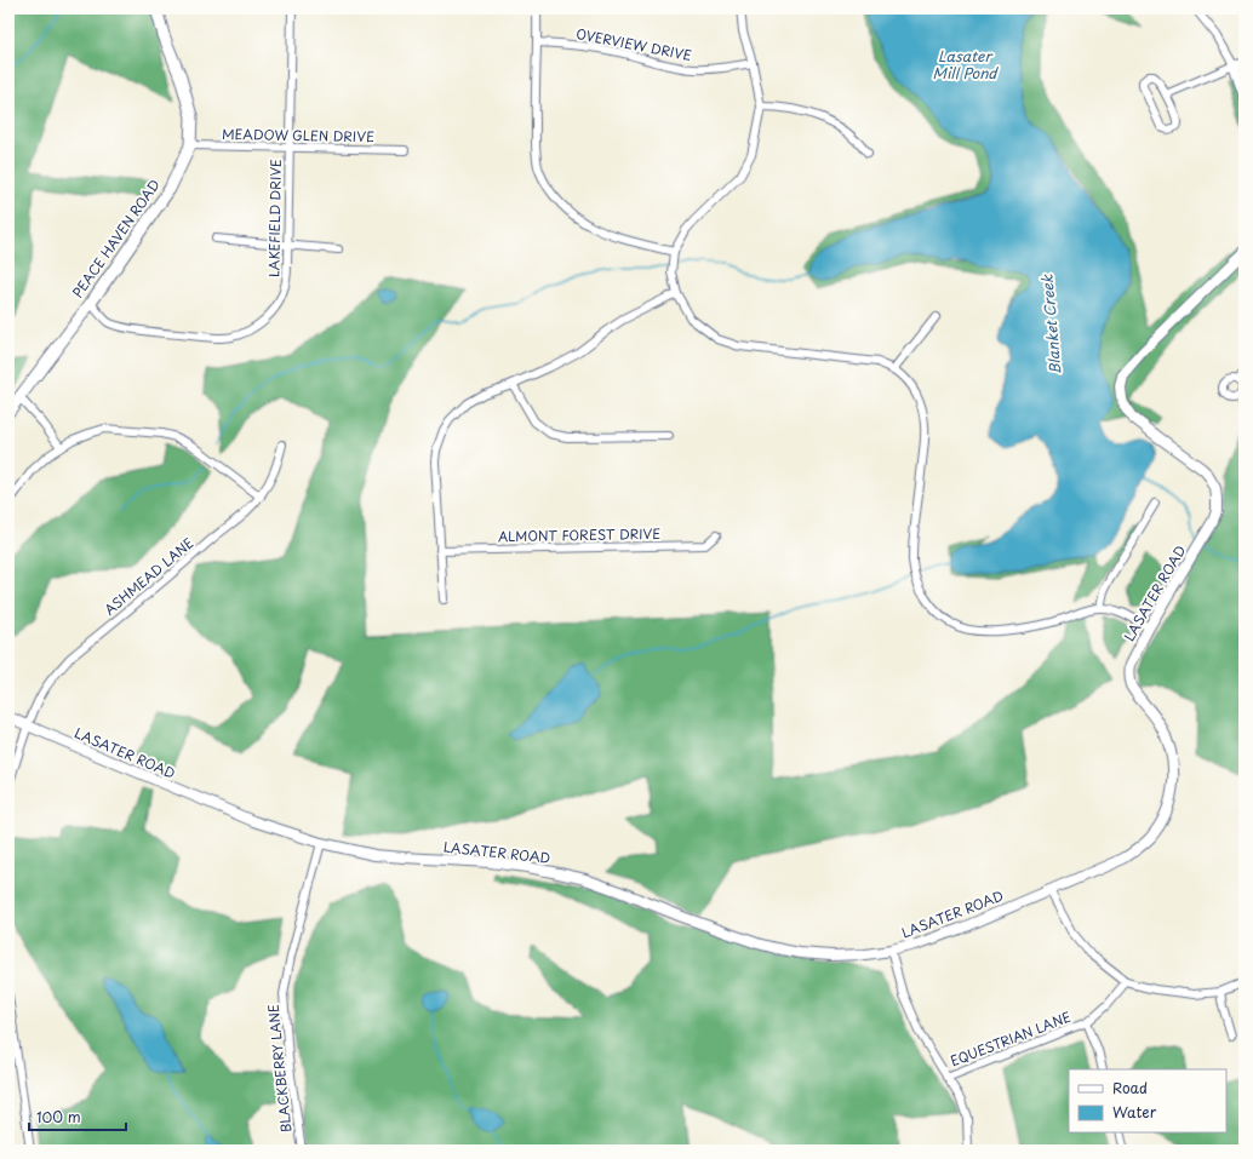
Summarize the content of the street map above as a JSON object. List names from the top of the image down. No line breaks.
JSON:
{"streets":{"main road":["PEACE HAVEN ROAD"],"street":["OVERVIEW DRIVE","MEADOW GLEN DRIVE","LAKEFIELD DRIVE","ALMONT FOREST DRIVE","ASHMEAD LANE","LASATER ROAD","EQUESTRIAN LANE","BLACKBERRY LANE"]},"crossings":[["MEADOW GLEN DRIVE","LAKEFIELD DRIVE"],["MEADOW GLEN DRIVE","PEACE HAVEN ROAD"],["LAKEFIELD DRIVE","PEACE HAVEN ROAD"],["ASHMEAD LANE","LASATER ROAD"],["LASATER ROAD","BLACKBERRY LANE"]],"water":["Lasater Mill Pond","Blanket Creek"],"legend":["Road","Water"],"scale_bar":"100 m"}
